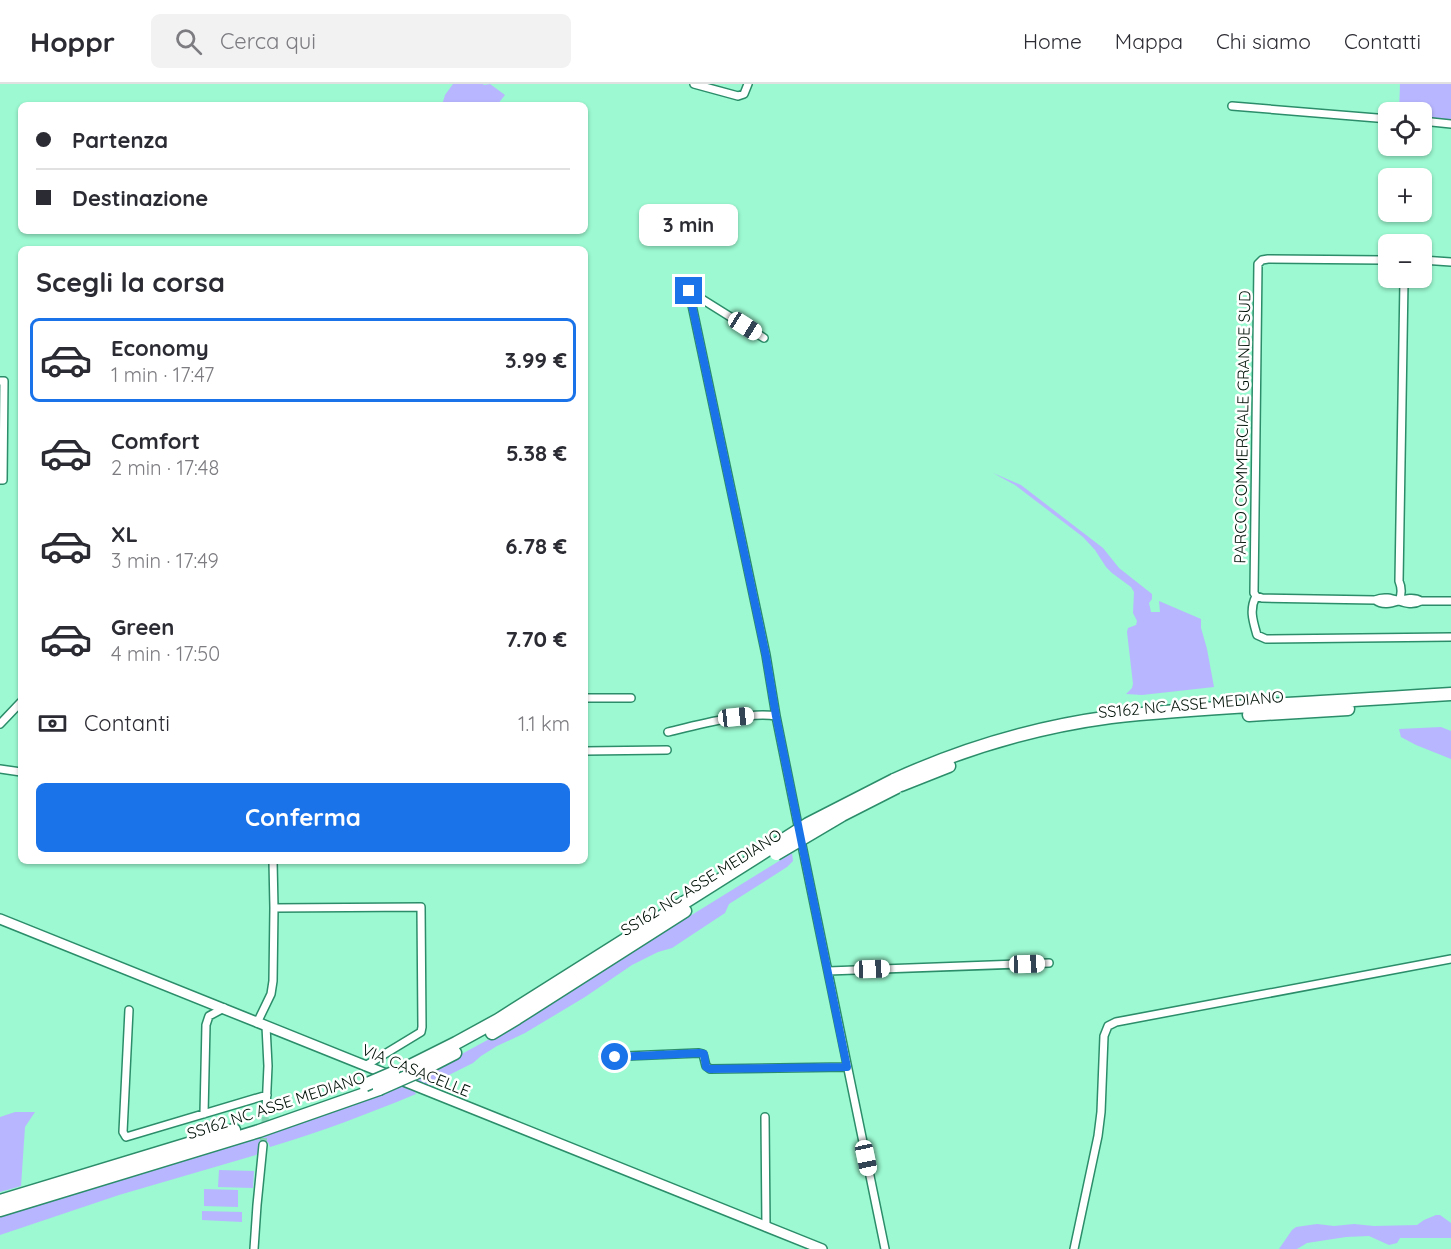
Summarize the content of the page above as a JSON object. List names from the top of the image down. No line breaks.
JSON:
{"streets":{"highway":["SS162 NC ASSE MEDIANO"],"street":["PARCO COMMERCIALE GRANDE SUD","VIA CASACELLE"]},"page":{"header":"Hoppr","search":"Cerca qui","nav":["Home","Mappa","Chi siamo","Contatti"],"map_buttons":["+","−"],"banner":["Partenza","Destinazione"],"bubble":"3 min","heading":"Scegli la corsa","list":[{"name":"Economy","note":"1 min · 17:47","value":"3.99 €"},{"name":"Comfort","note":"2 min · 17:48","value":"5.38 €"},{"name":"XL","note":"3 min · 17:49","value":"6.78 €"},{"name":"Green","note":"4 min · 17:50","value":"7.70 €"}],"pay":["Contanti","1.1 km"],"buttons":"Conferma"}}
